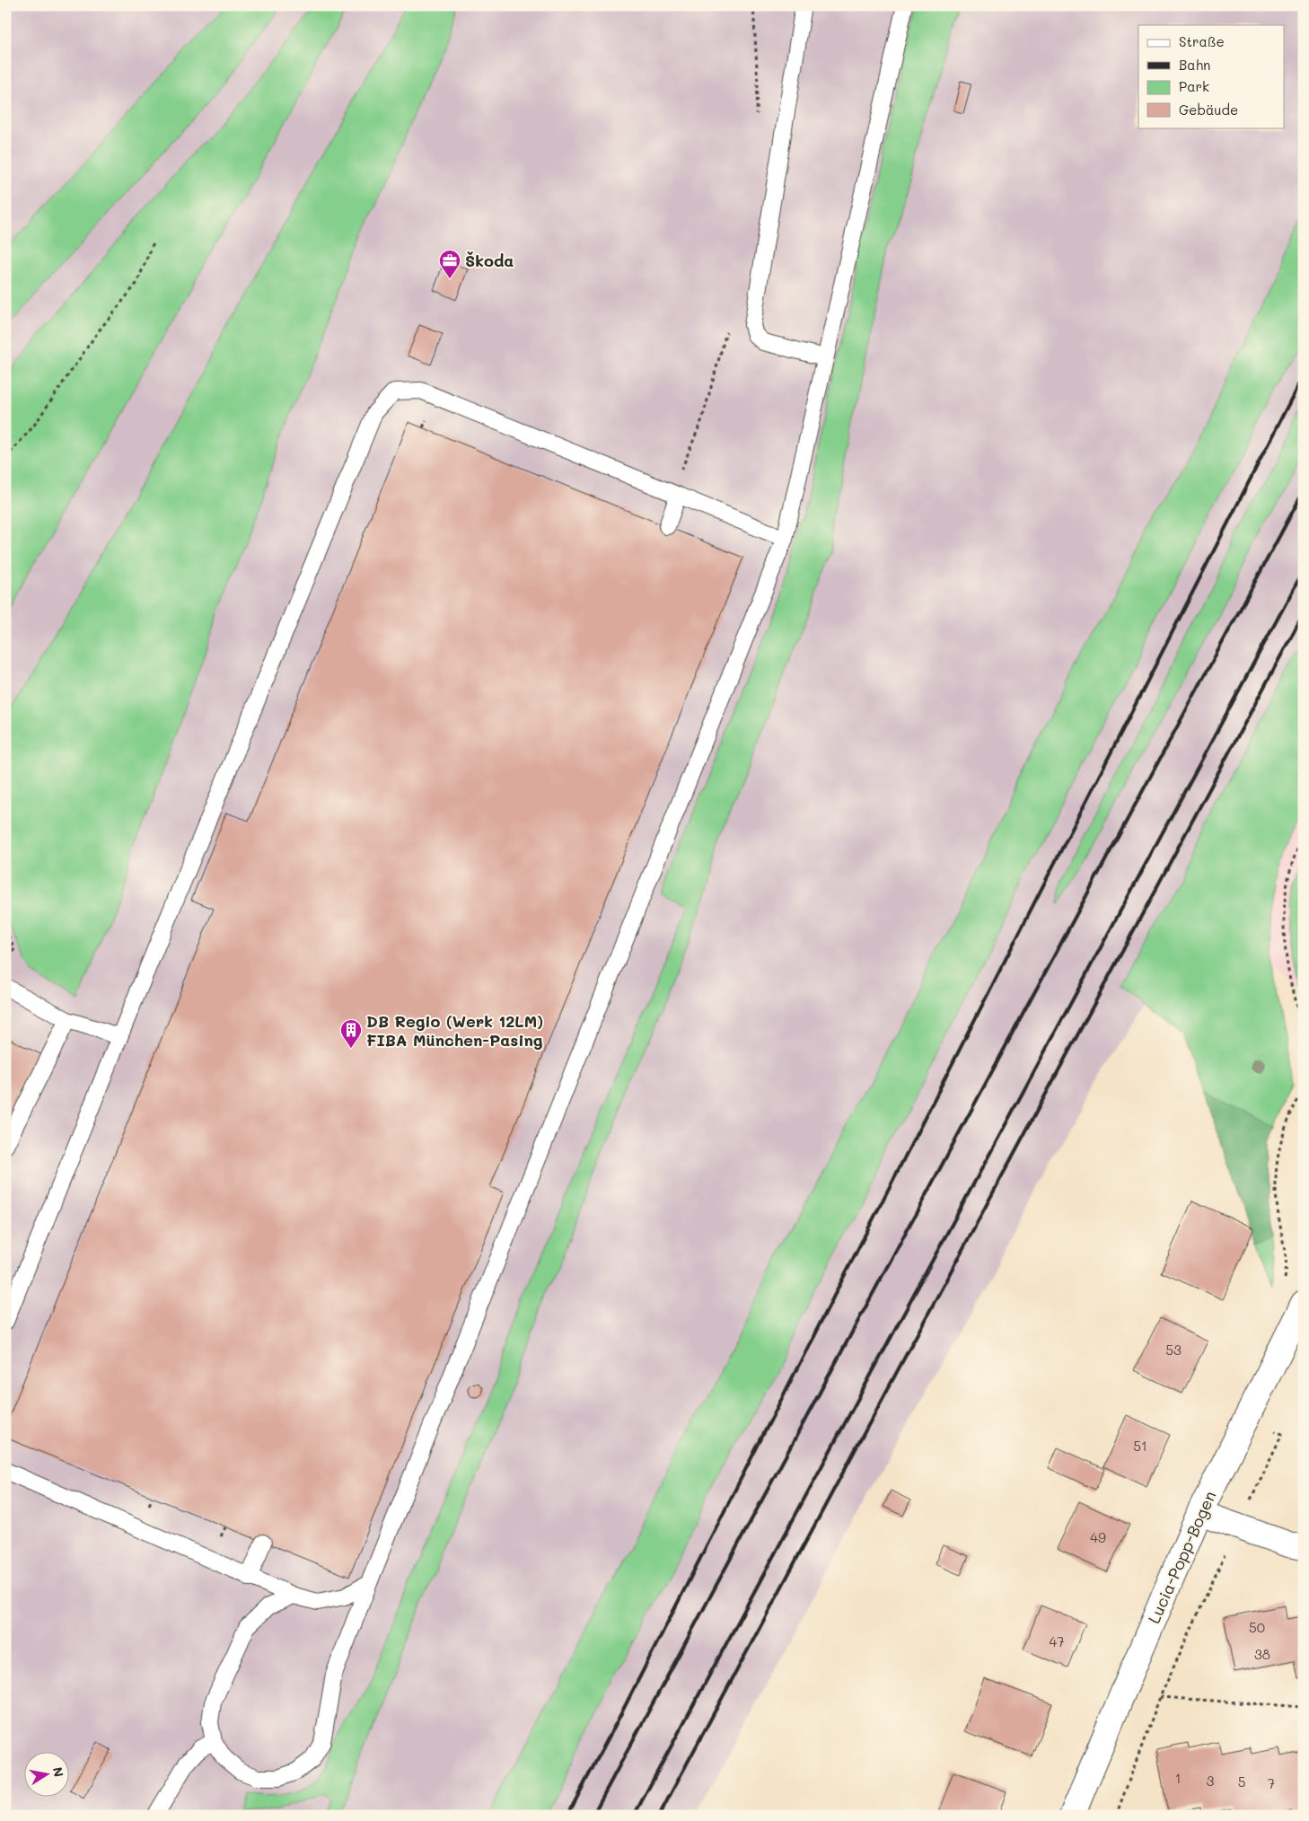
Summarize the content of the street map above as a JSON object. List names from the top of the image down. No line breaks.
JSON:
{"streets":{"street":["Lucia-Popp-Bogen"]},"places":{"office":["Škoda"],"building":["DB Regio (Werk 12LM) FIBA München-Pasing"]},"house_numbers":["53","51","49","50","47","38","1","3","5","7"],"legend":["Straße","Bahn","Park","Gebäude"],"north":"right"}
